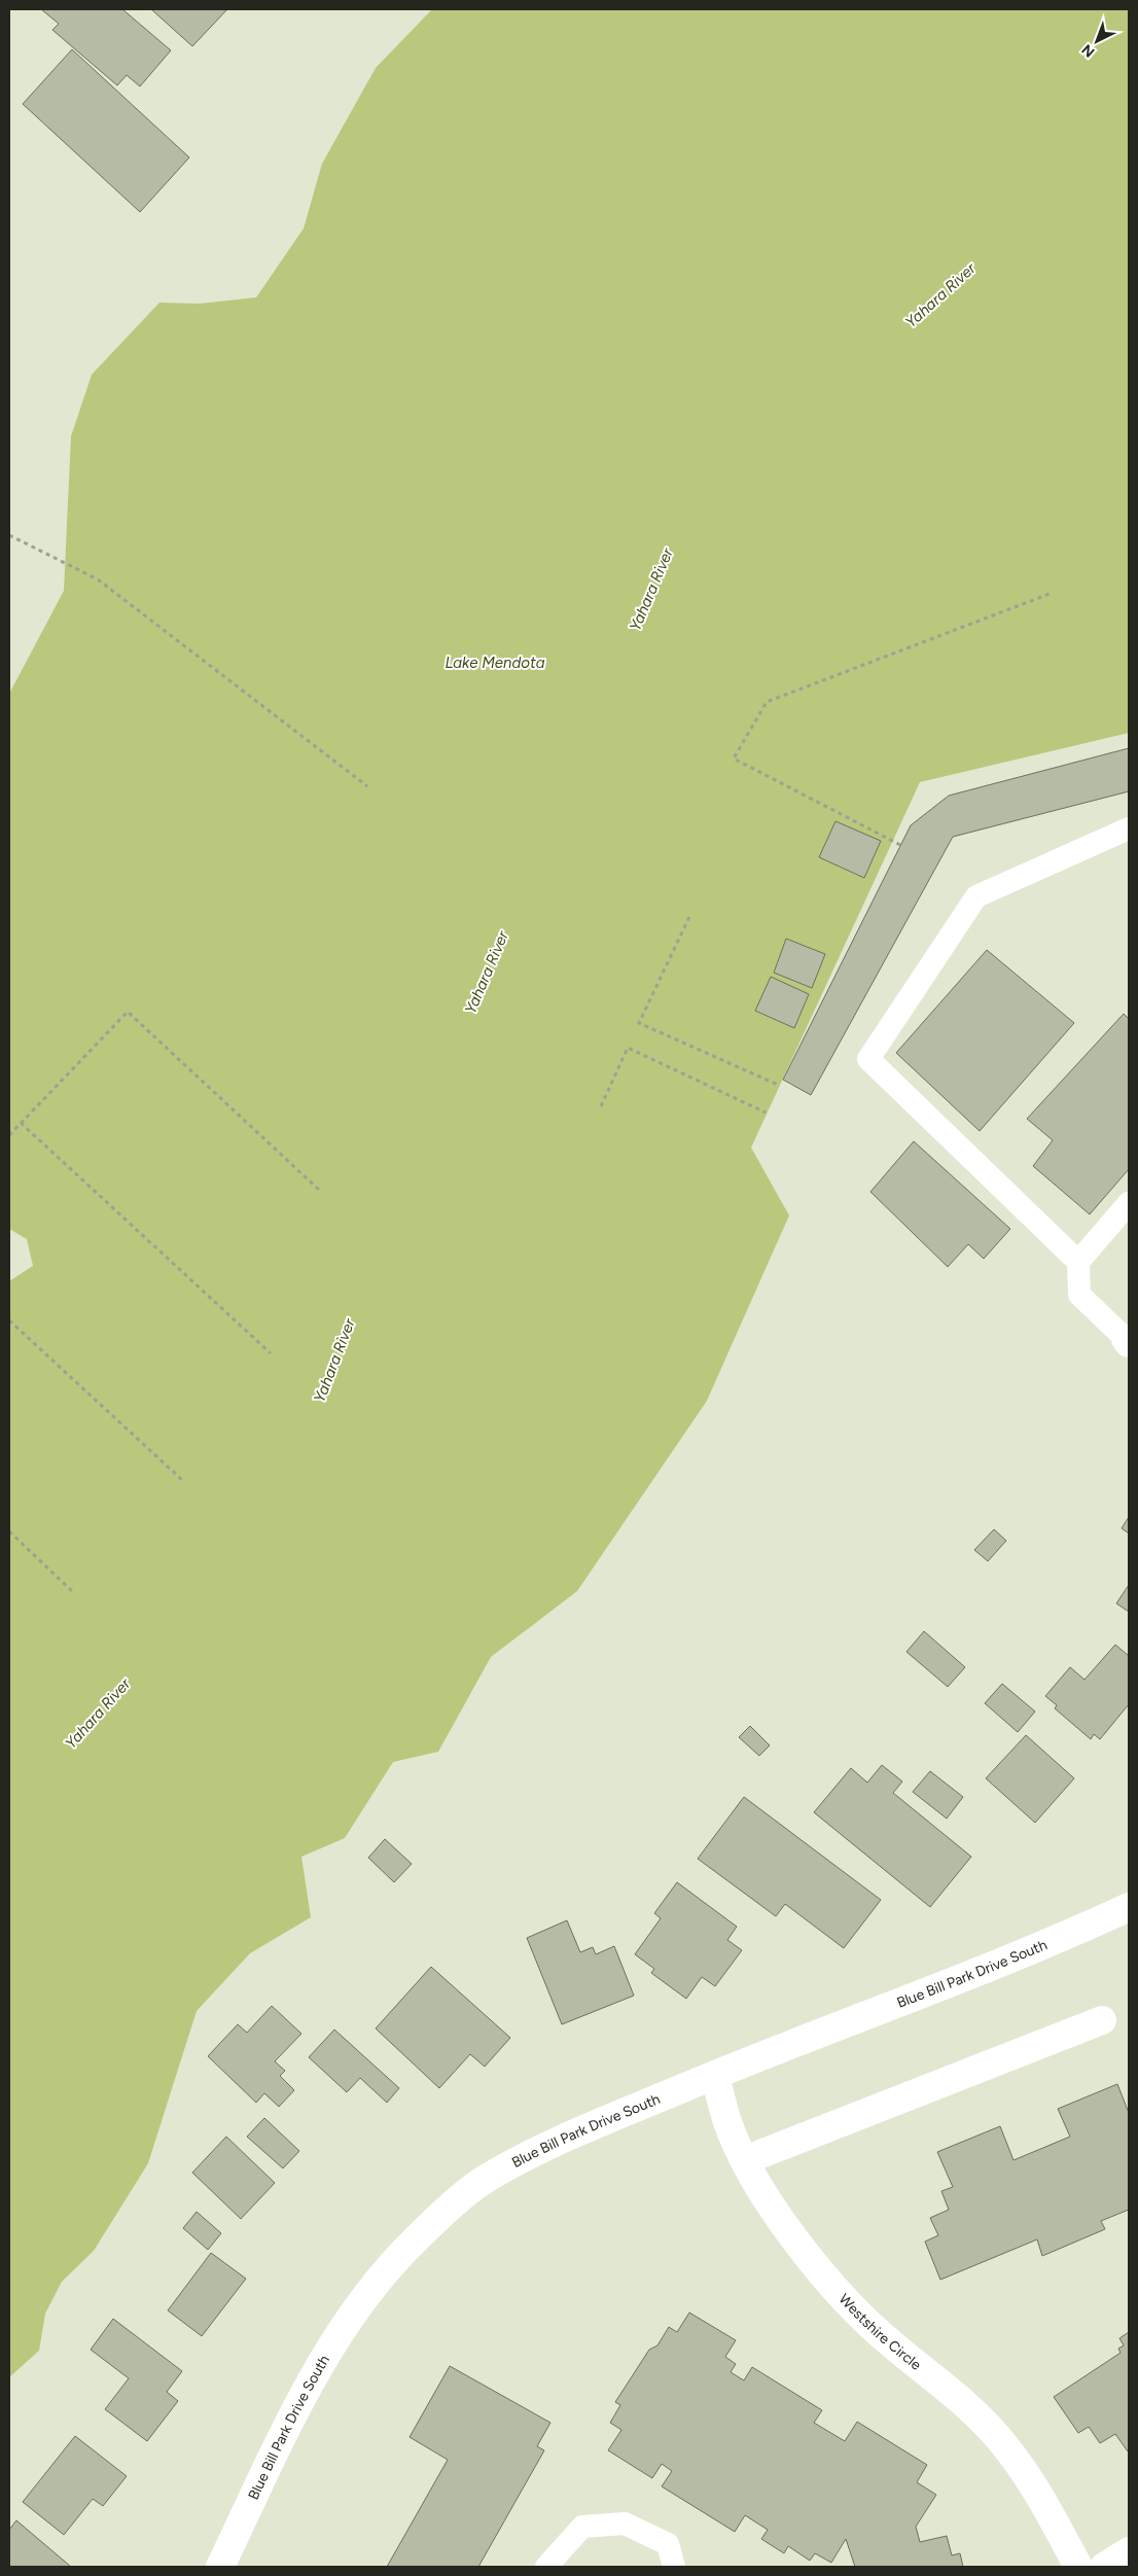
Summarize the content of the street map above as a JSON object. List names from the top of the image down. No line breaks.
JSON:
{"streets":{"street":["Blue Bill Park Drive South","Westshire Circle"]},"crossings":[["Blue Bill Park Drive South","Westshire Circle"]],"water":["Yahara River","Lake Mendota"],"north":"bottom left"}
